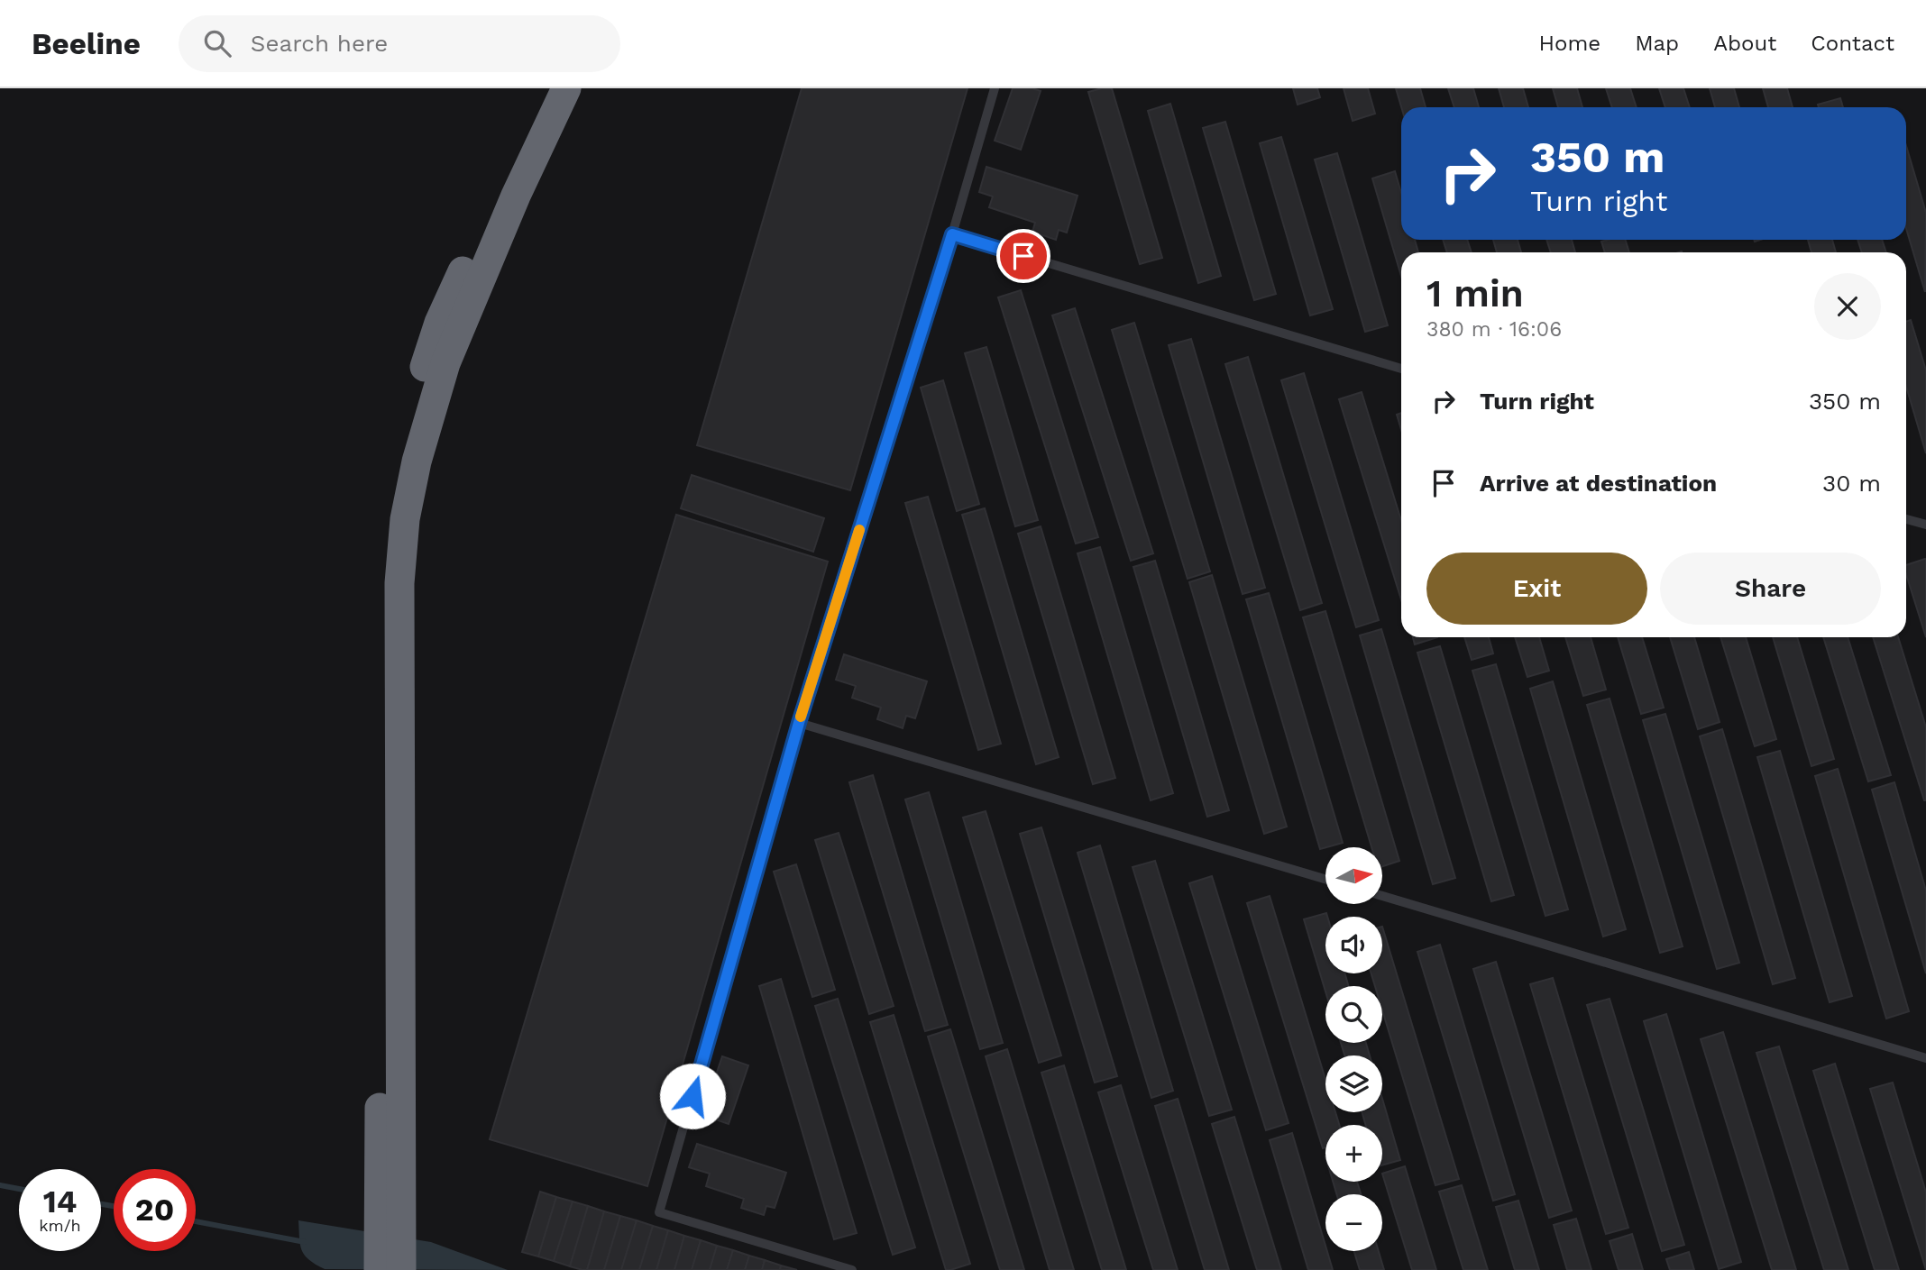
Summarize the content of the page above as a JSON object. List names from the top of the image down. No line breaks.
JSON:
{"north":"right","page":{"header":"Beeline","search":"Search here","nav":["Home","Map","About","Contact"],"turn":["350 m","Turn right"],"heading":["1 min","380 m · 16:06"],"list":[{"name":"Turn right","value":"350 m"},{"name":"Arrive at destination","value":"30 m"}],"buttons":["Exit","Share"],"map_buttons":["+","−"],"speed":"14 km/h","limit":"20"}}
